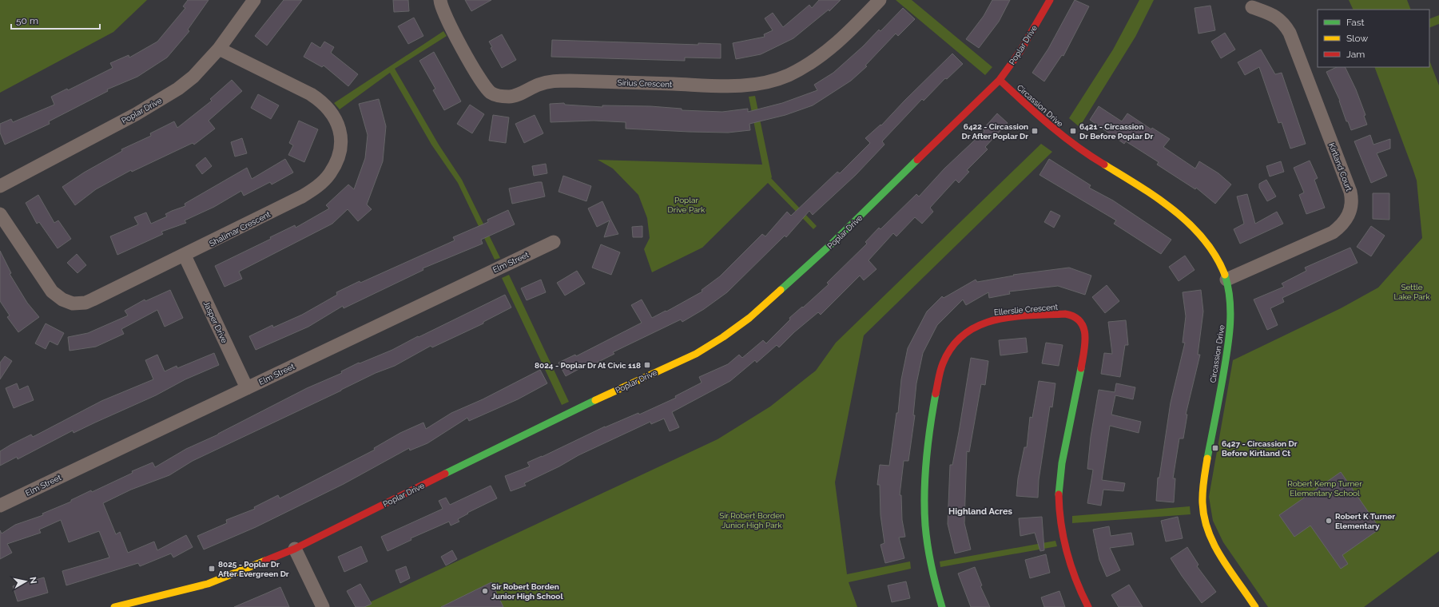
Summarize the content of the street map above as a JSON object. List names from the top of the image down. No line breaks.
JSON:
{"streets":{"street":["Poplar Drive","Sirius Crescent","Circassion Drive","Kirtland Court","Shalimar Crescent","Elm Street","Ellerslie Crescent","Jasper Drive"]},"crossings":[["Poplar Drive","Circassion Drive"],["Poplar Drive","Shalimar Crescent"],["Circassion Drive","Kirtland Court"],["Shalimar Crescent","Jasper Drive"],["Elm Street","Jasper Drive"]],"districts":["Highland Acres"],"parks":["Poplar Drive Park","Settle Lake Park","Robert Kemp Turner Elementary School","Sir Robert Borden Junior High Park"],"places":{"transit":["6422 - Circassion Dr After Poplar Dr","6421 - Circassion Dr Before Poplar Dr","8024 - Poplar Dr At Civic 118","6427 - Circassion Dr Before Kirtland Ct","8025 - Poplar Dr After Evergreen Dr"],"other":["Robert K Turner Elementary","Sir Robert Borden Junior High School"]},"legend":["Fast","Slow","Jam"],"scale_bar":"50 m","north":"right"}
